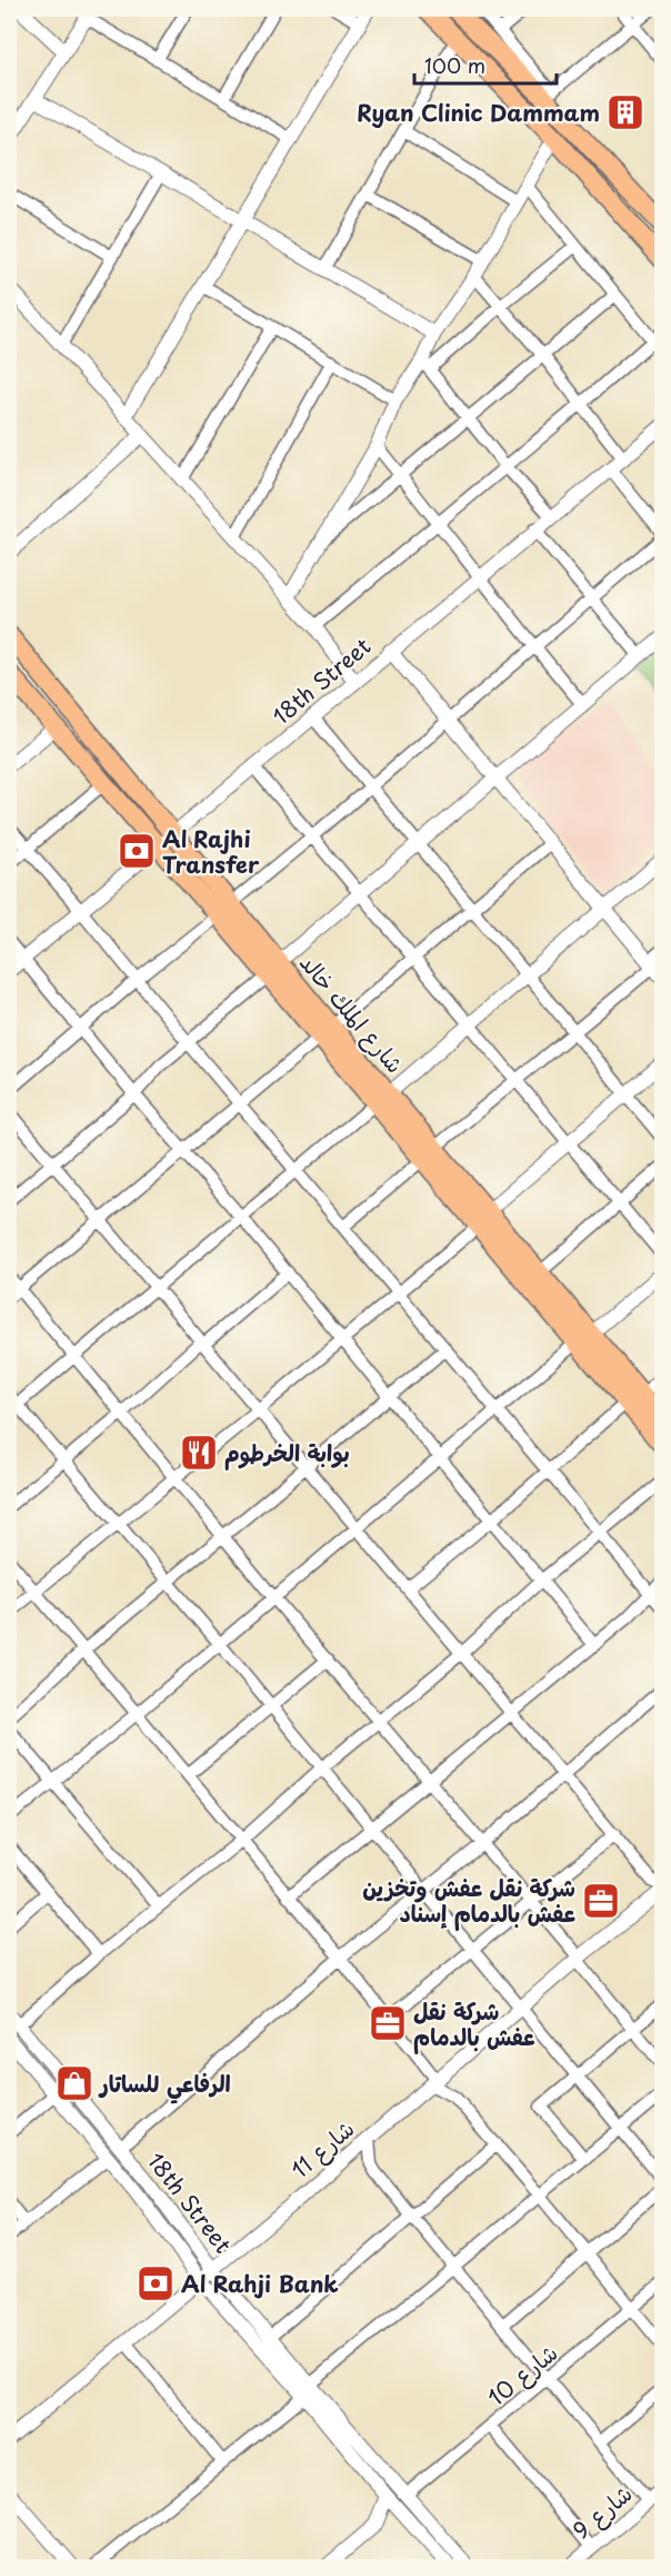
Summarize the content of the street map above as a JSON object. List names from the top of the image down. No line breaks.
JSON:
{"streets":{"main road":["شارع الملك خالد"],"street":["18th Street","شارع 11","شارع 10","شارع 9"]},"crossings":[["18th Street","شارع الملك خالد"],["18th Street","شارع 11"],["18th Street","شارع 10"]],"places":{"building":["Ryan Clinic Dammam"],"bank":["Al Rajhi Transfer","Al Rahji Bank"],"restaurant":["بوابة الخرطوم"],"office":["شركة نقل عفش وتخزين عفش بالدمام إسناد","شركة نقل عفش بالدمام"],"shop":["الرفاعي للساتار"]},"scale_bar":"100 m"}
